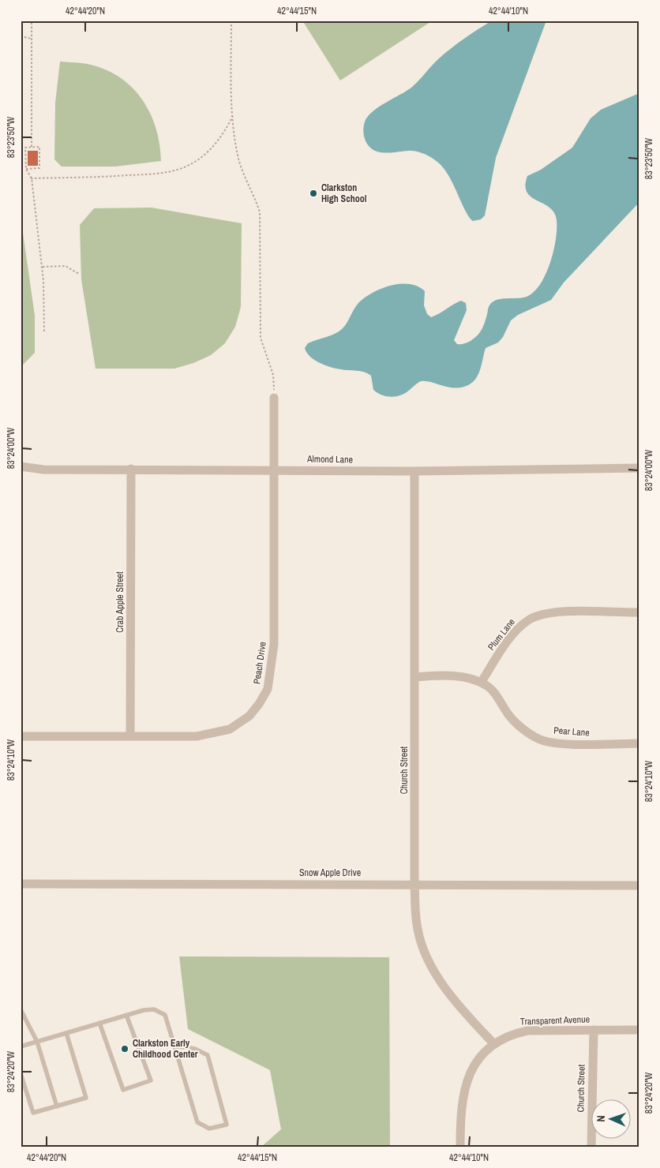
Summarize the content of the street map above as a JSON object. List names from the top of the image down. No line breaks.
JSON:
{"streets":{"street":["Almond Lane","Crab Apple Street","Plum Lane","Peach Drive","Pear Lane","Church Street","Snow Apple Drive","Transparent Avenue"]},"crossings":[["Almond Lane","Crab Apple Street"],["Almond Lane","Peach Drive"],["Almond Lane","Church Street"],["Crab Apple Street","Peach Drive"],["Plum Lane","Pear Lane"],["Church Street","Snow Apple Drive"],["Church Street","Transparent Avenue"]],"places":["Clarkston High School","Clarkston Early Childhood Center"],"north":"left","coordinates":["42°44'20\"N","42°44'15\"N","42°44'10\"N","83°23'50\"W","83°24'00\"W","83°24'10\"W","83°24'20\"W"]}
